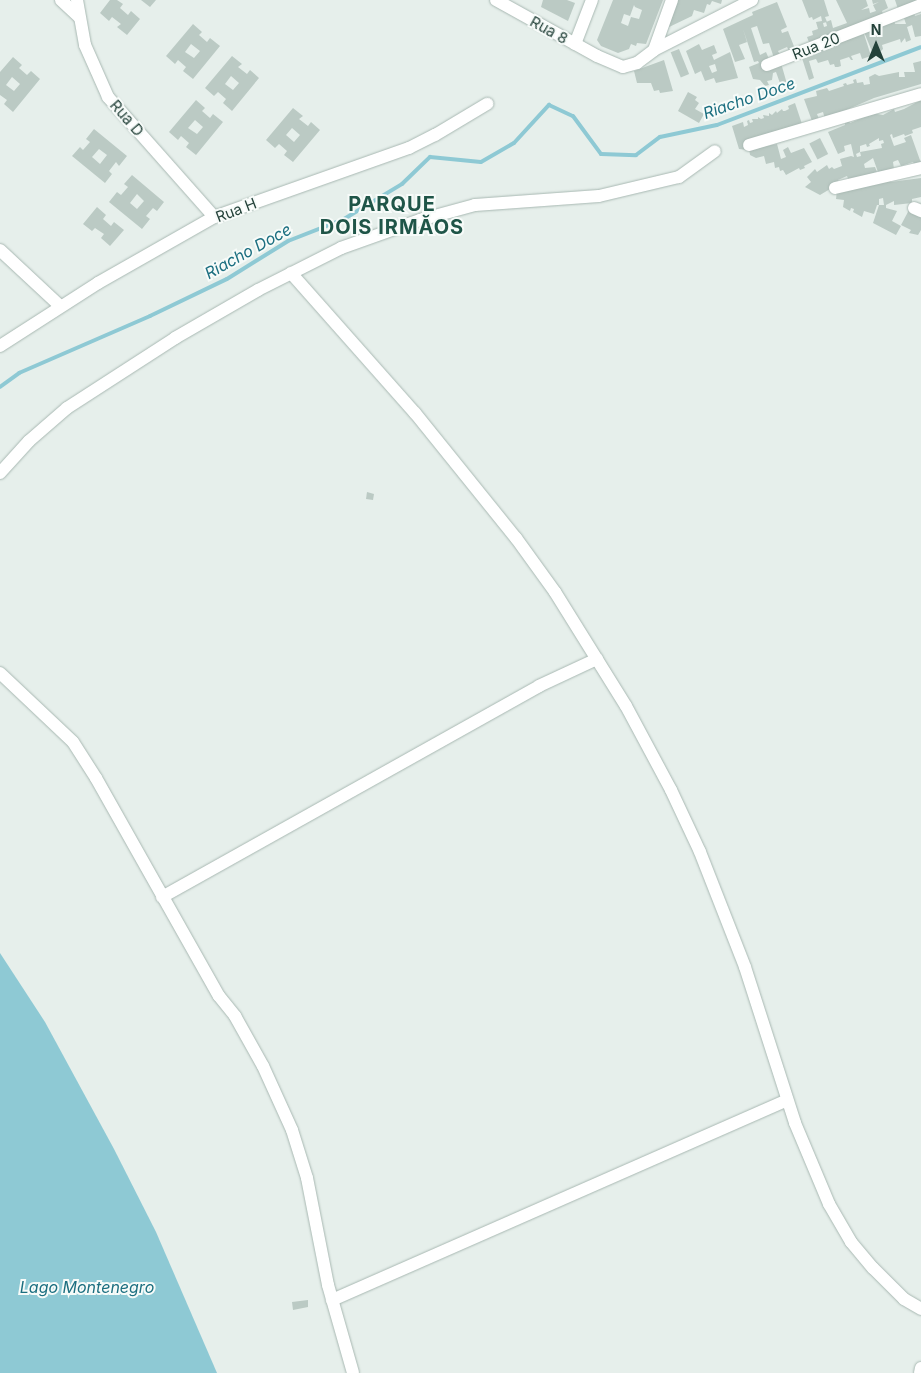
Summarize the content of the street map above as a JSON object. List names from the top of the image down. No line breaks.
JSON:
{"streets":{"street":["Rua 8","Rua 20","Rua D","Rua H"]},"crossings":[["Rua D","Rua H"]],"districts":["PARQUE DOIS IRMĂOS"],"water":["Riacho Doce","Lago Montenegro"],"north":"top"}
